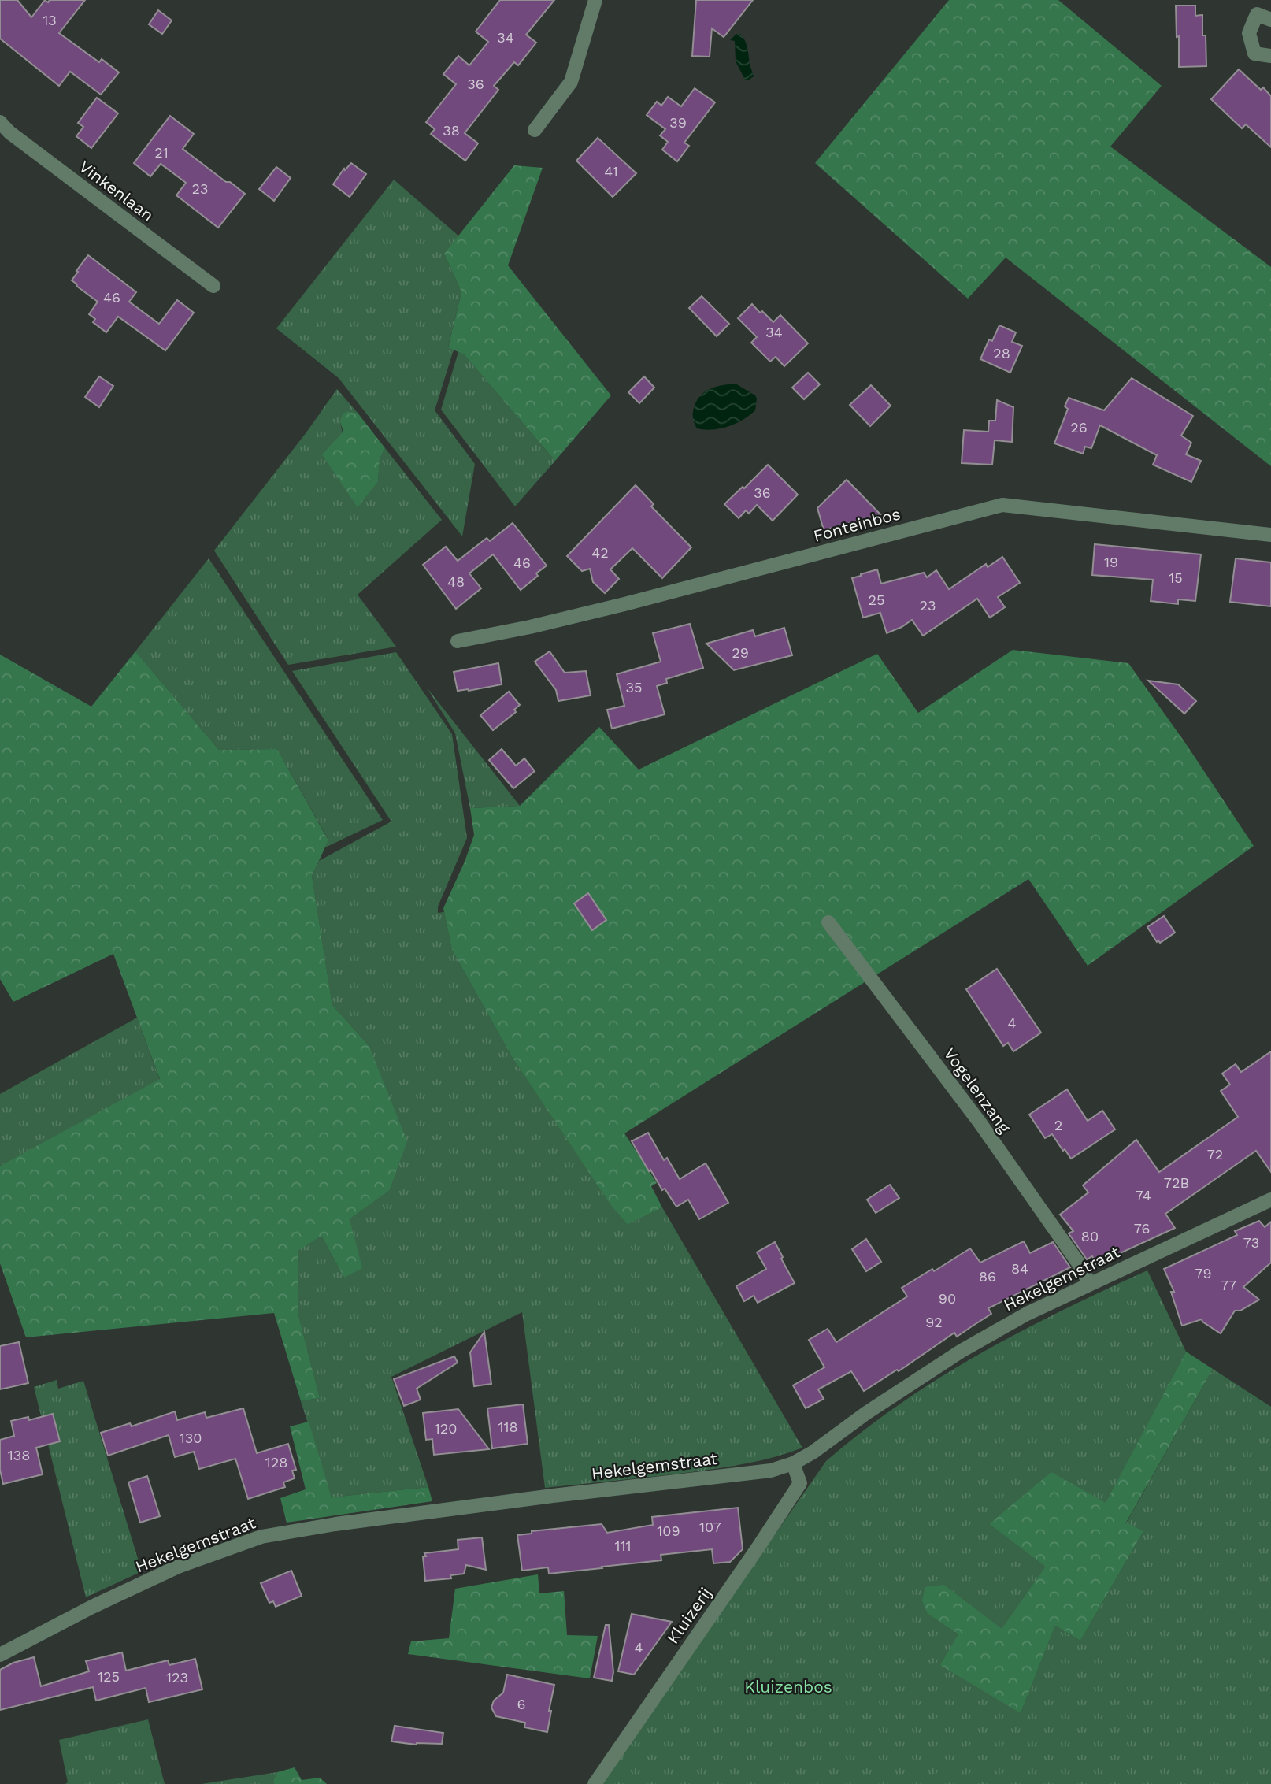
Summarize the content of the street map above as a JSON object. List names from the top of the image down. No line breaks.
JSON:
{"streets":{"street":["Vinkenlaan","Fonteinbos","Vogelenzang","Hekelgemstraat","Kluizerij"]},"crossings":[["Vogelenzang","Hekelgemstraat"],["Hekelgemstraat","Kluizerij"]],"parks":["Kluizenbos"],"house_numbers":["13","34","36","39","38","21","41","23","46","34","28","26","36","42","19","46","15","48","25","23","29","35","4","2","72","72B","74","76","80","73","84","79","86","77","90","92","118","120","130","138","128","107","109","111","4","125","123","6"]}
